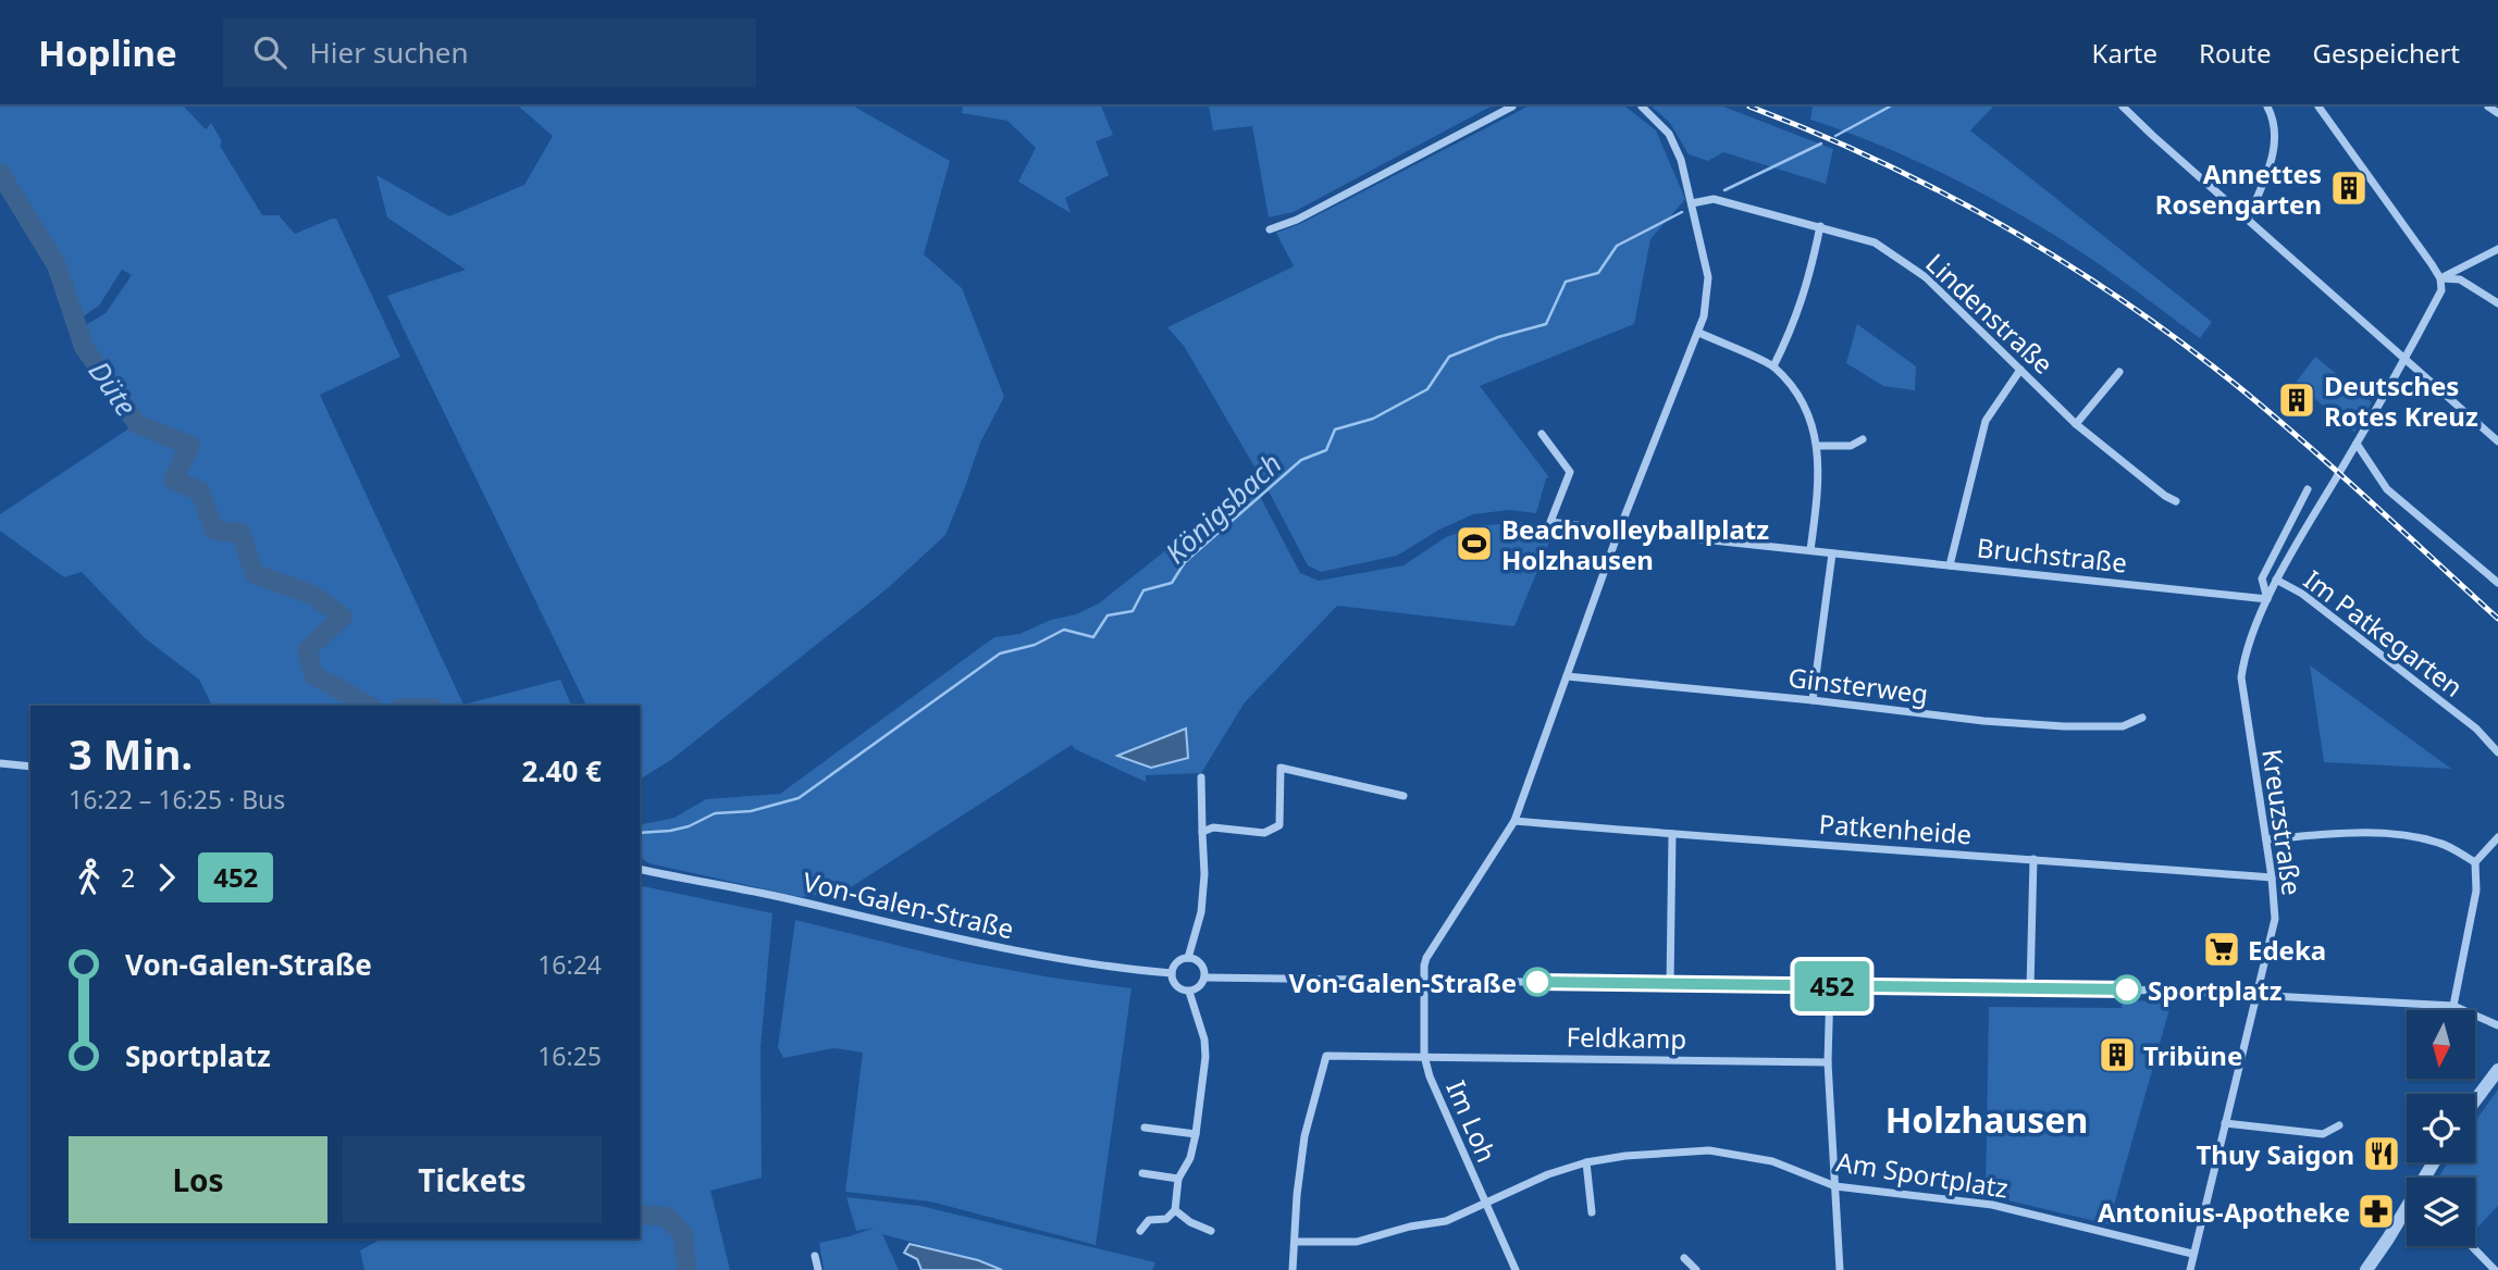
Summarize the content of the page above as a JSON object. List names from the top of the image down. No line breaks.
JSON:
{"streets":{"street":["Lindenstraße","Bruchstraße","Im Patkegarten","Ginsterweg","Kreuzstraße","Patkenheide","Von-Galen-Straße","Feldkamp","Im Loh","Am Sportplatz"]},"crossings":[["Lindenstraße","Im Loh"],["Bruchstraße","Kreuzstraße"],["Bruchstraße","Im Loh"],["Im Patkegarten","Kreuzstraße"],["Ginsterweg","Im Loh"],["Kreuzstraße","Patkenheide"],["Kreuzstraße","Am Sportplatz"],["Patkenheide","Im Loh"],["Feldkamp","Im Loh"],["Feldkamp","Am Sportplatz"],["Im Loh","Am Sportplatz"]],"districts":["Holzhausen"],"water":["Düte","Königsbach"],"places":{"building":["Annettes Rosengarten","Deutsches Rotes Kreuz","Tribüne"],"sports":["Beachvolleyballplatz Holzhausen"],"supermarket":["Edeka"],"other":["Von-Galen-Straße","Sportplatz"],"restaurant":["Thuy Saigon"],"pharmacy":["Antonius-Apotheke"]},"lines":["bus line 452"],"north":"bottom","page":{"header":"Hopline","search":"Hier suchen","nav":["Karte","Route","Gespeichert"],"on_map":"452","heading":["3 Min.","16:22 – 16:25 · Bus","2.40 €"],"legs":["2","452"],"list":[{"name":"Von-Galen-Straße","value":"16:24"},{"name":"Sportplatz","value":"16:25"}],"buttons":["Los","Tickets"]}}
